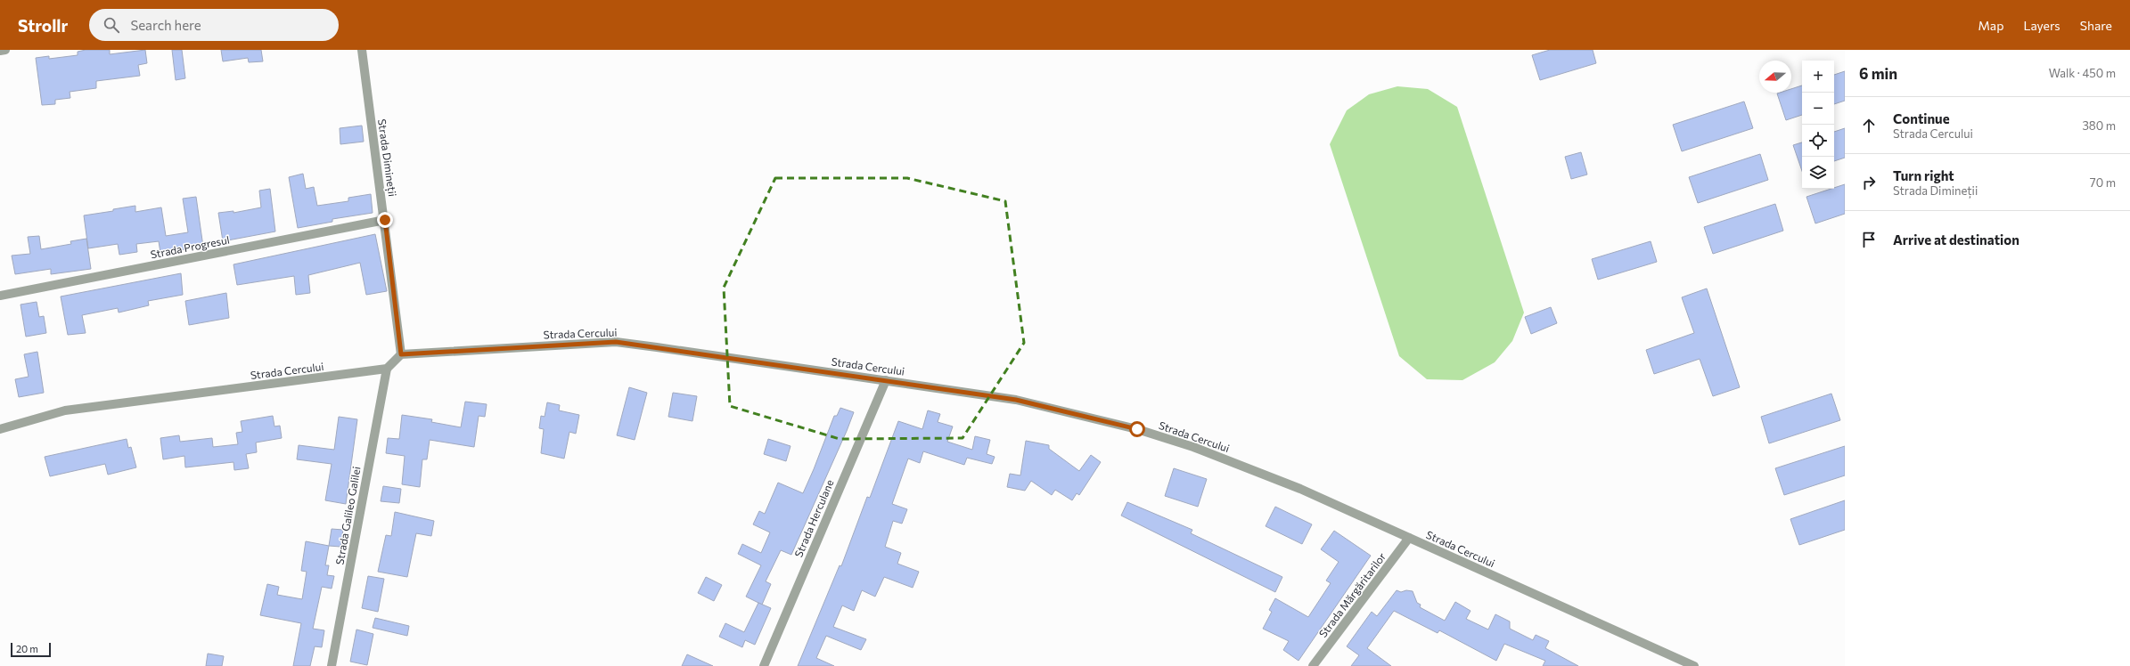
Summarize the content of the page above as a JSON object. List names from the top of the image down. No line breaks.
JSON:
{"streets":{"street":["Strada Dimineții","Strada Progresul","Strada Cercului","Strada Galileo Galilei","Strada Herculane","Strada Mărgăritarilor"]},"crossings":[["Strada Dimineții","Strada Progresul"],["Strada Dimineții","Strada Cercului"],["Strada Cercului","Strada Galileo Galilei"],["Strada Cercului","Strada Herculane"],["Strada Cercului","Strada Mărgăritarilor"]],"scale_bar":"20 m","north":"left","page":{"header":"Strollr","search":"Search here","nav":["Map","Layers","Share"],"heading":["6 min","Walk · 450 m"],"map_buttons":["+","−"],"list":[["Continue","Strada Cercului","380 m"],["Turn right","Strada Dimineții","70 m"],"Arrive at destination"],"scale":"20 m"}}
